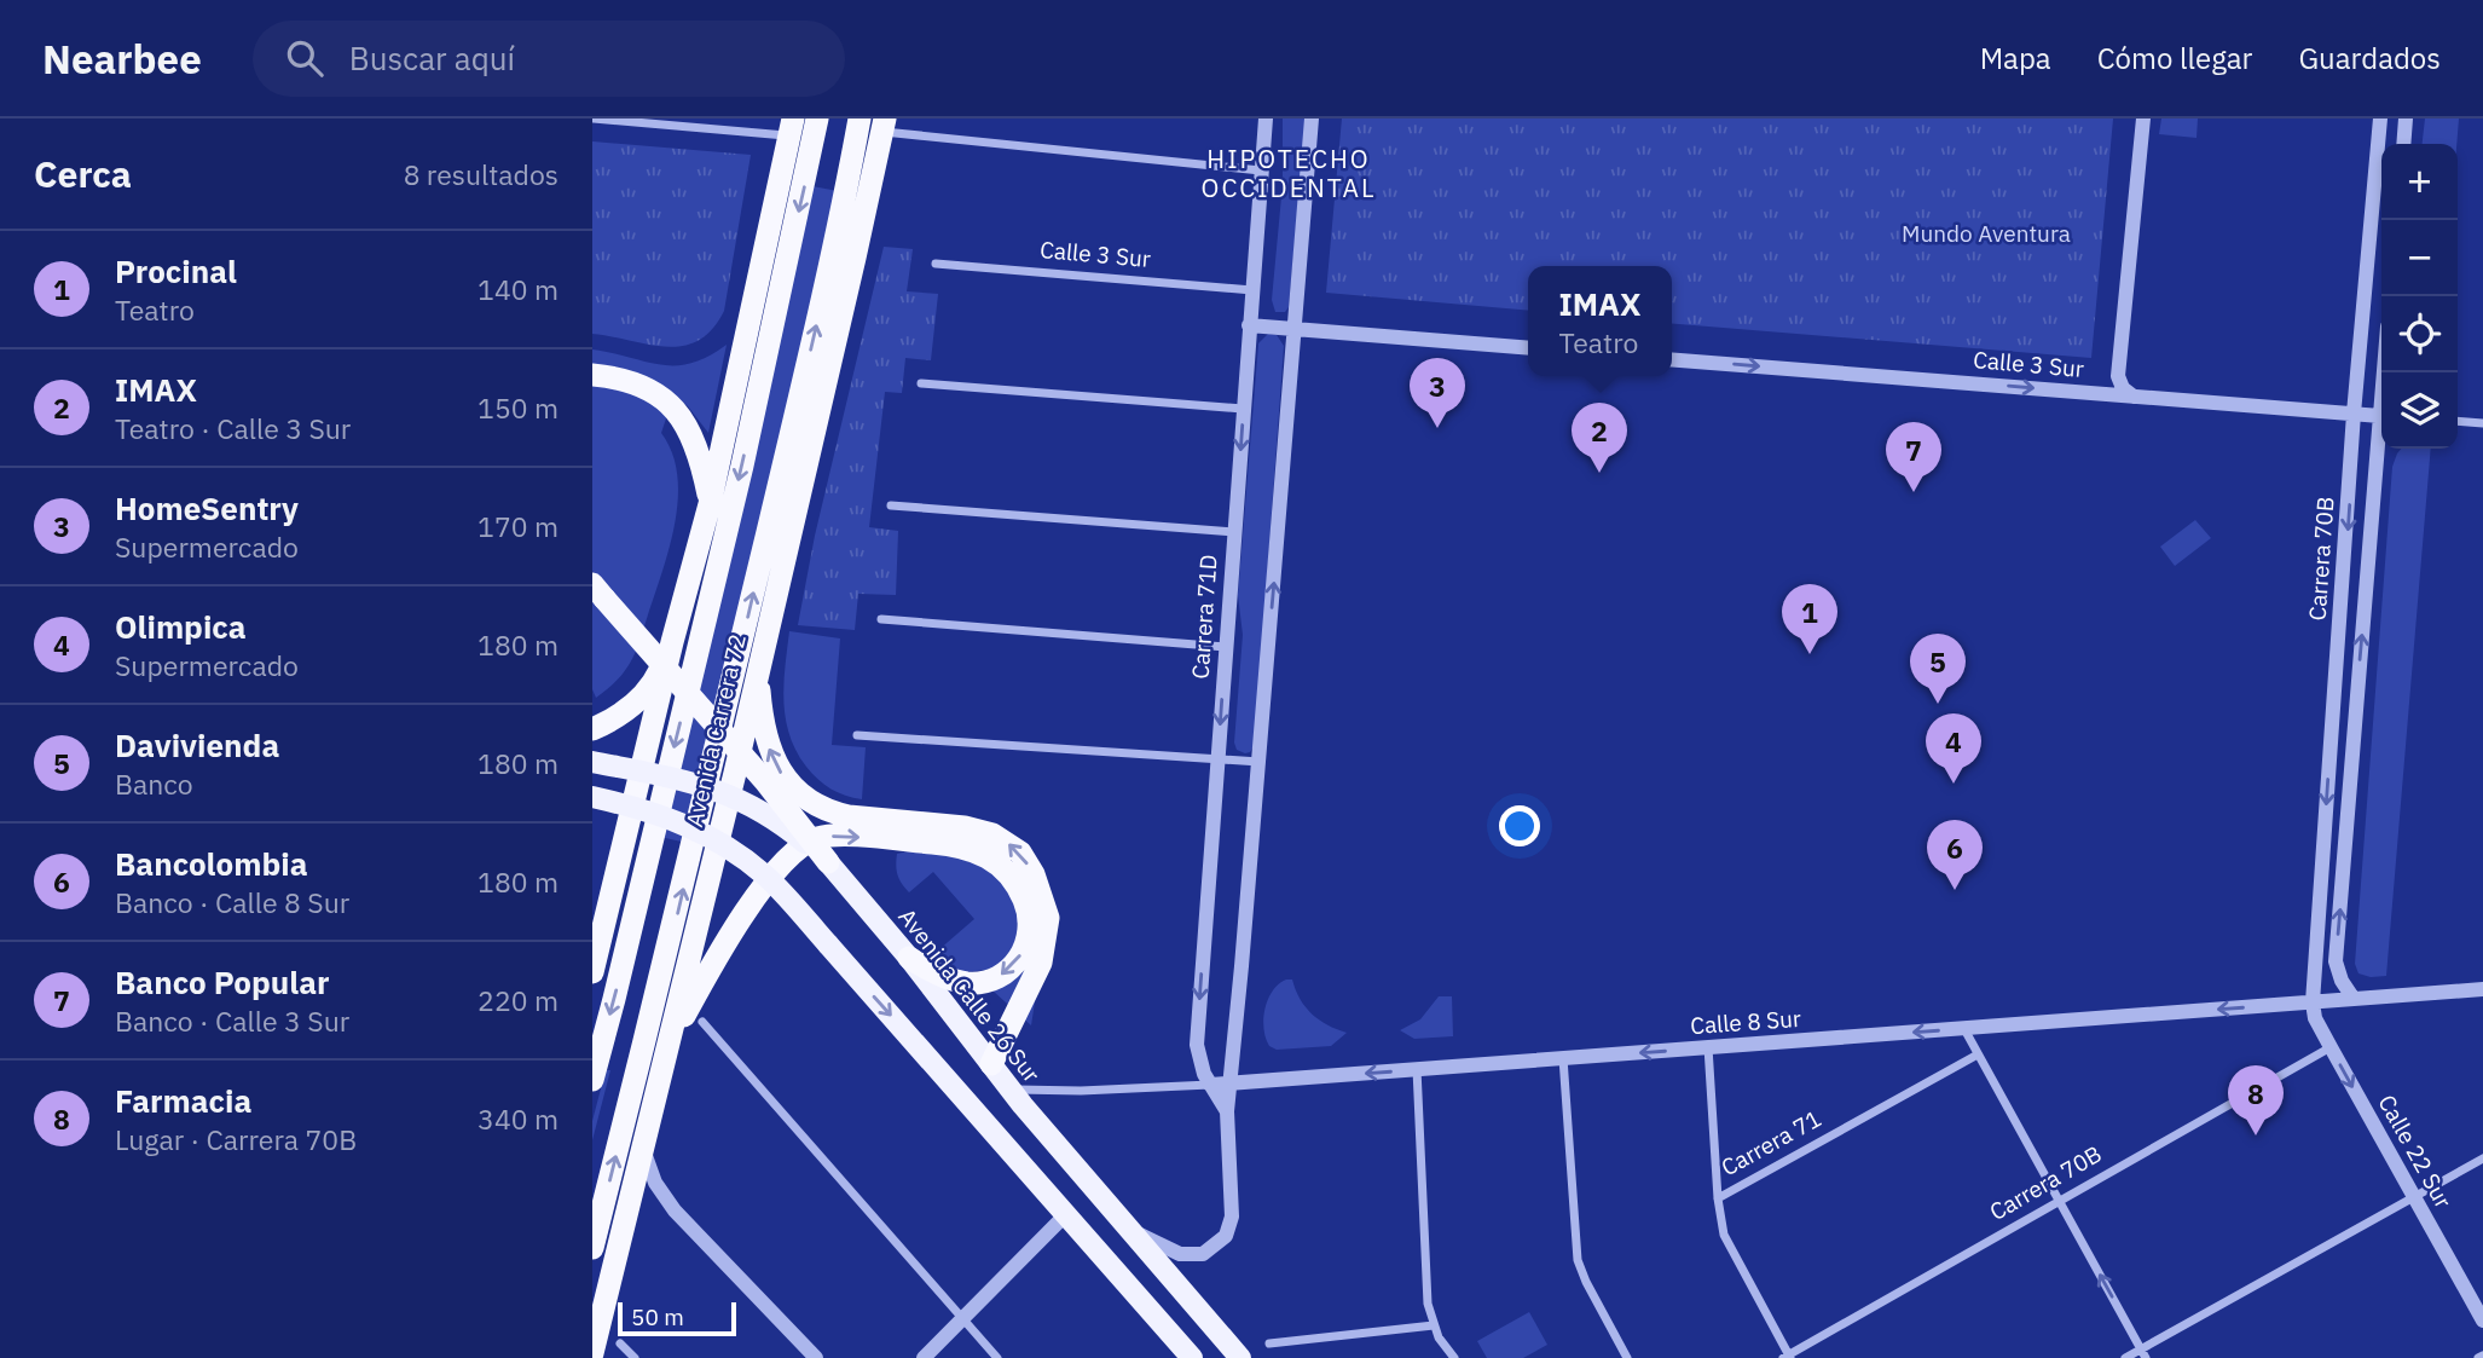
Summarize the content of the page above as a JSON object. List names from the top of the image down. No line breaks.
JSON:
{"streets":{"highway":["Avenida Carrera 72"],"main road":["Avenida Calle 26 Sur"],"street":["Calle 3 Sur","Carrera 70B","Carrera 71D","Calle 8 Sur","Carrera 71","Calle 22 Sur"]},"crossings":[["Calle 3 Sur","Carrera 70B"],["Calle 3 Sur","Carrera 71D"],["Carrera 70B","Calle 8 Sur"],["Carrera 70B","Calle 22 Sur"],["Carrera 71D","Avenida Calle 26 Sur"],["Carrera 71D","Calle 8 Sur"],["Avenida Calle 26 Sur","Calle 8 Sur"],["Calle 8 Sur","Carrera 71"],["Calle 8 Sur","Calle 22 Sur"]],"one_way":["Calle 3 Sur","Calle 8 Sur","Calle 22 Sur"],"districts":["HIPOTECHO OCCIDENTAL"],"parks":["Mundo Aventura"],"scale_bar":"50 m","page":{"header":"Nearbee","search":"Buscar aquí","nav":["Mapa","Cómo llegar","Guardados"],"heading":["Cerca","8 resultados"],"map_buttons":["+","−"],"list":[{"mark":"1","name":"Procinal","note":"Teatro","value":"140 m"},{"mark":"2","name":"IMAX","note":"Teatro · Calle 3 Sur","value":"150 m"},{"mark":"3","name":"HomeSentry","note":"Supermercado","value":"170 m"},{"mark":"4","name":"Olimpica","note":"Supermercado","value":"180 m"},{"mark":"5","name":"Davivienda","note":"Banco","value":"180 m"},{"mark":"6","name":"Bancolombia","note":"Banco · Calle 8 Sur","value":"180 m"},{"mark":"7","name":"Banco Popular","note":"Banco · Calle 3 Sur","value":"220 m"},{"mark":"8","name":"Farmacia","note":"Lugar · Carrera 70B","value":"340 m"}],"popup":["IMAX","Teatro"],"pins":["3","2","7","1","5","4","6","8"],"scale":"50 m"}}
